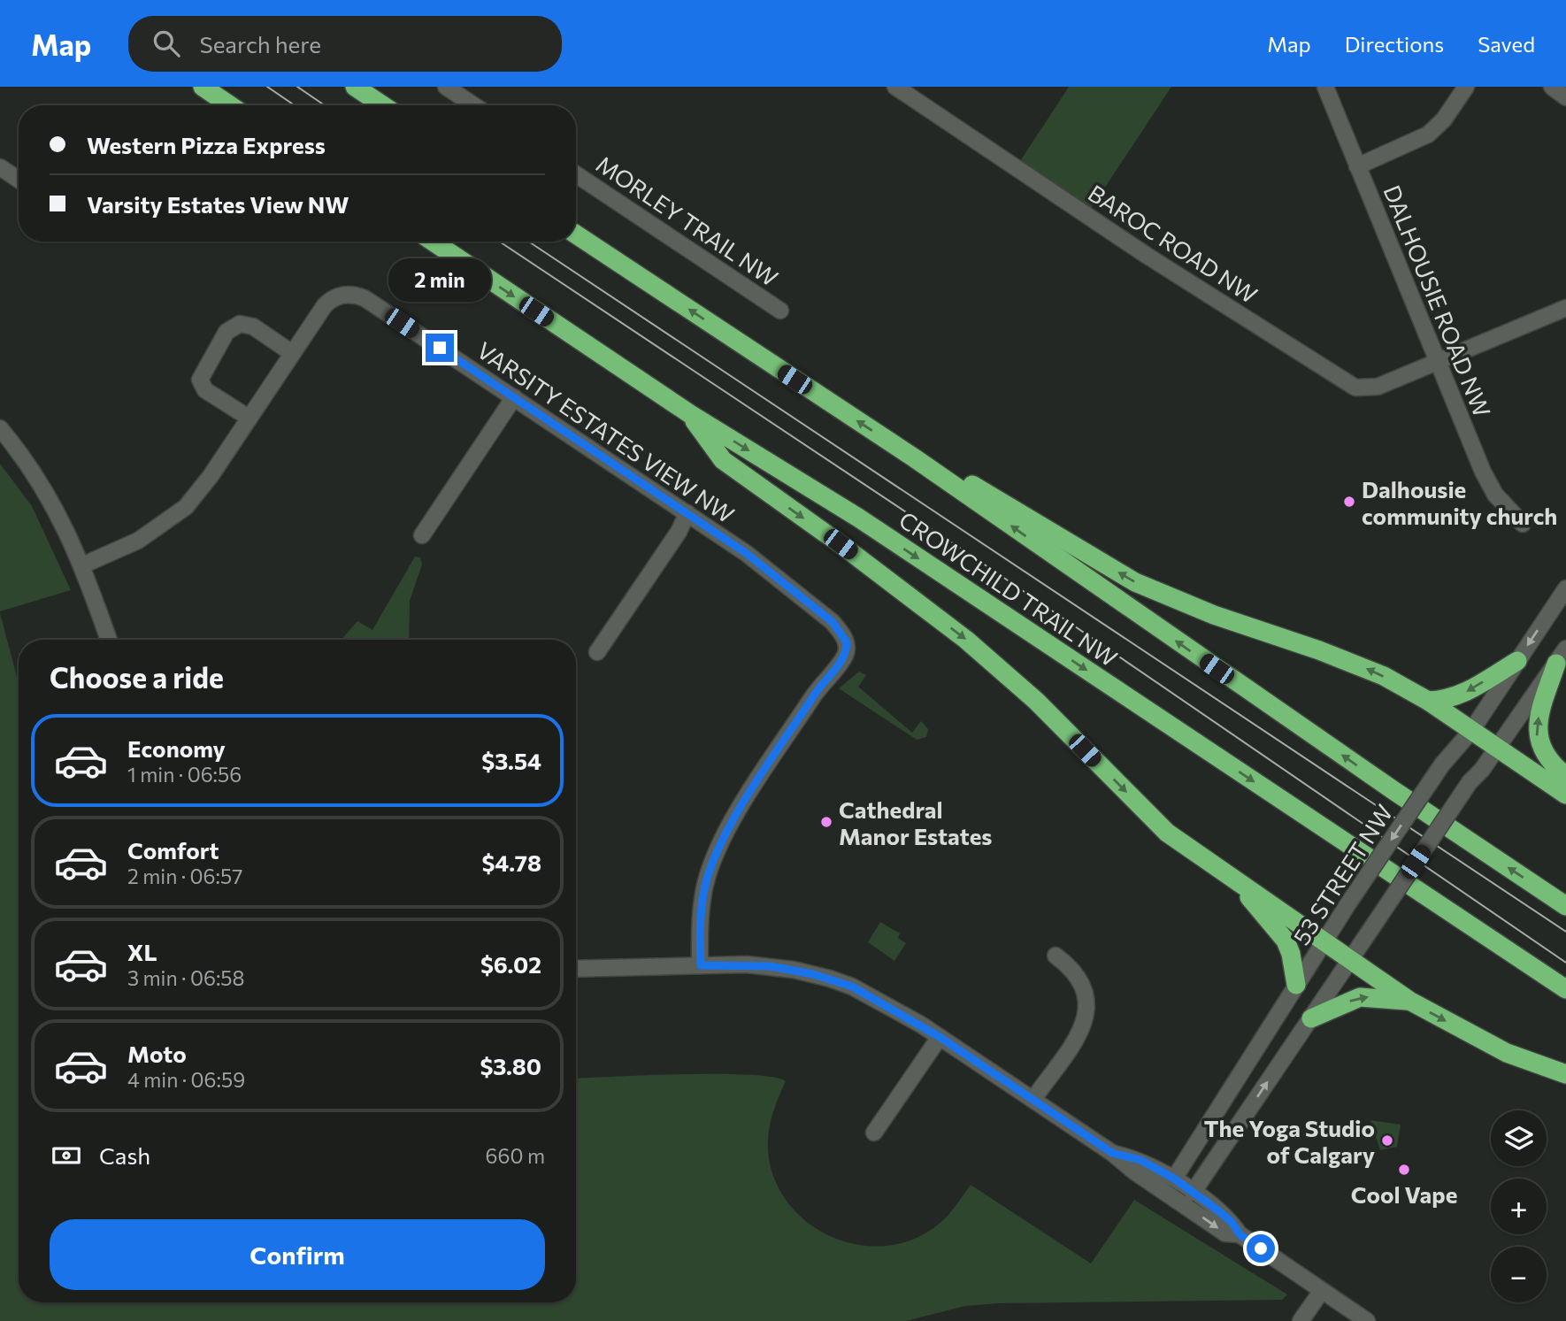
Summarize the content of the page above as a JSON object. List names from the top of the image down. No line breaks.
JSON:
{"streets":{"highway":["CROWCHILD TRAIL NW"],"street":["MORLEY TRAIL NW","BAROC ROAD NW","DALHOUSIE ROAD NW","VARSITY ESTATES VIEW NW","53 STREET NW"]},"crossings":[["BAROC ROAD NW","DALHOUSIE ROAD NW"]],"places":["Dalhousie community church","Cathedral Manor Estates","The Yoga Studio of Calgary","Cool Vape"],"page":{"header":"Map","search":"Search here","nav":["Map","Directions","Saved"],"banner":["Western Pizza Express","Varsity Estates View NW"],"bubble":"2 min","heading":"Choose a ride","list":[{"name":"Economy","note":"1 min · 06:56","value":"$3.54"},{"name":"Comfort","note":"2 min · 06:57","value":"$4.78"},{"name":"XL","note":"3 min · 06:58","value":"$6.02"},{"name":"Moto","note":"4 min · 06:59","value":"$3.80"}],"map_buttons":["+","−"],"pay":["Cash","660 m"],"buttons":"Confirm"}}
